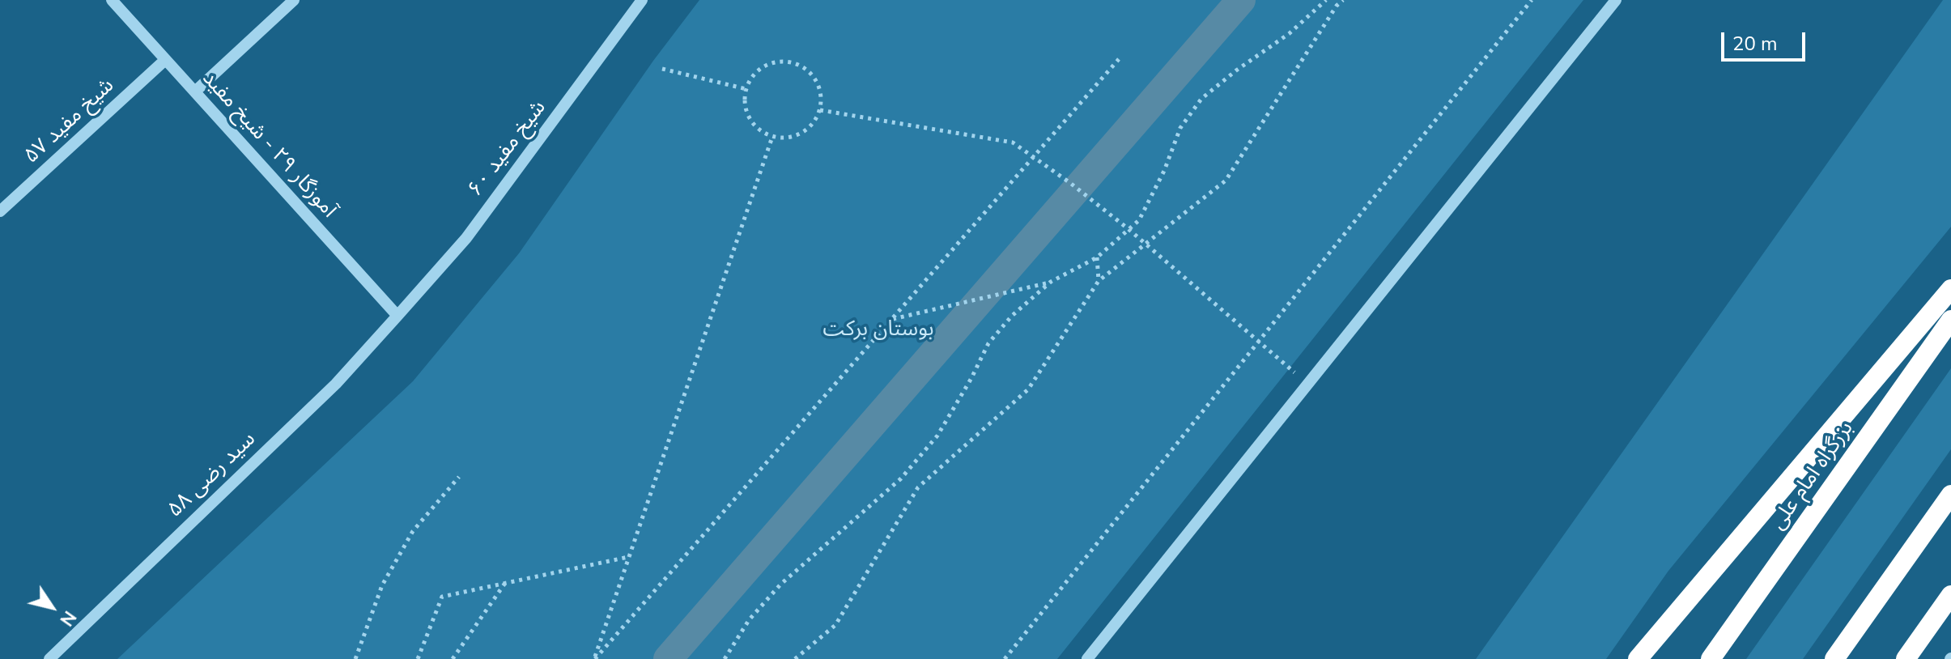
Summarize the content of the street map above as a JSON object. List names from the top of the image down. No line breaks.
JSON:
{"streets":{"highway":["بزرگراه امام علی"],"street":["شیخ مفید ۵۷","آموزگار ۲۹ - شیخ مفید","شیخ مفید ۶۰","سید رضی ۵۸"]},"crossings":[["شیخ مفید ۵۷","آموزگار ۲۹ - شیخ مفید"],["آموزگار ۲۹ - شیخ مفید","شیخ مفید ۶۰"],["آموزگار ۲۹ - شیخ مفید","سید رضی ۵۸"],["شیخ مفید ۶۰","سید رضی ۵۸"]],"parks":["بوستان برکت"],"scale_bar":"20 m","north":"bottom right"}
